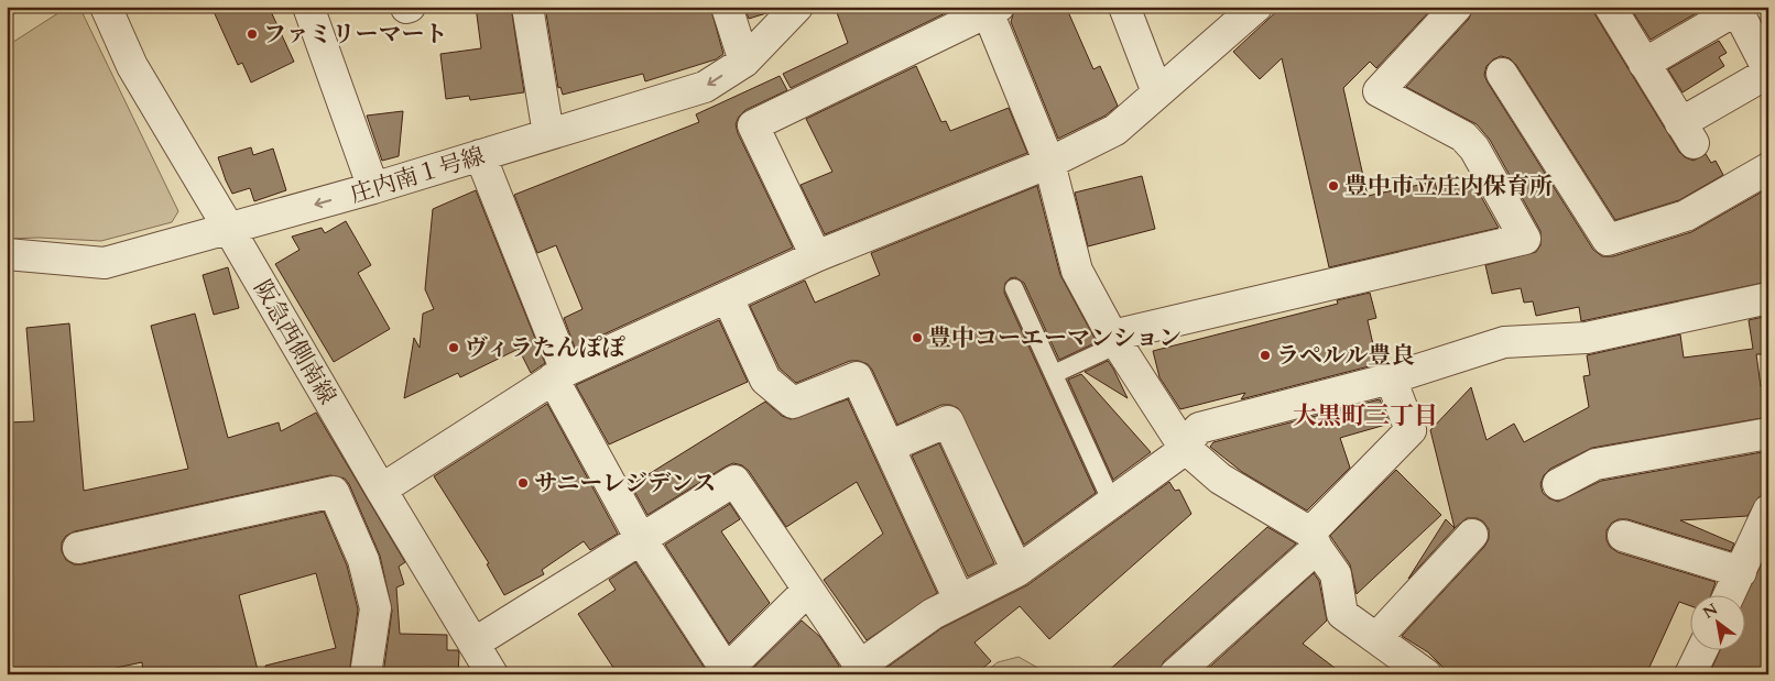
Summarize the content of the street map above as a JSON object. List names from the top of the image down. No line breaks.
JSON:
{"streets":{"street":["庄内南１号線","阪急西側南線"]},"crossings":[["庄内南１号線","阪急西側南線"]],"districts":["大黒町三丁目"],"places":["ファミリーマート","豊中市立庄内保育所","豊中コーエーマンション","ヴィラたんぽぽ","ラペルル豊良","サニーレジデンス"],"north":"top left"}
